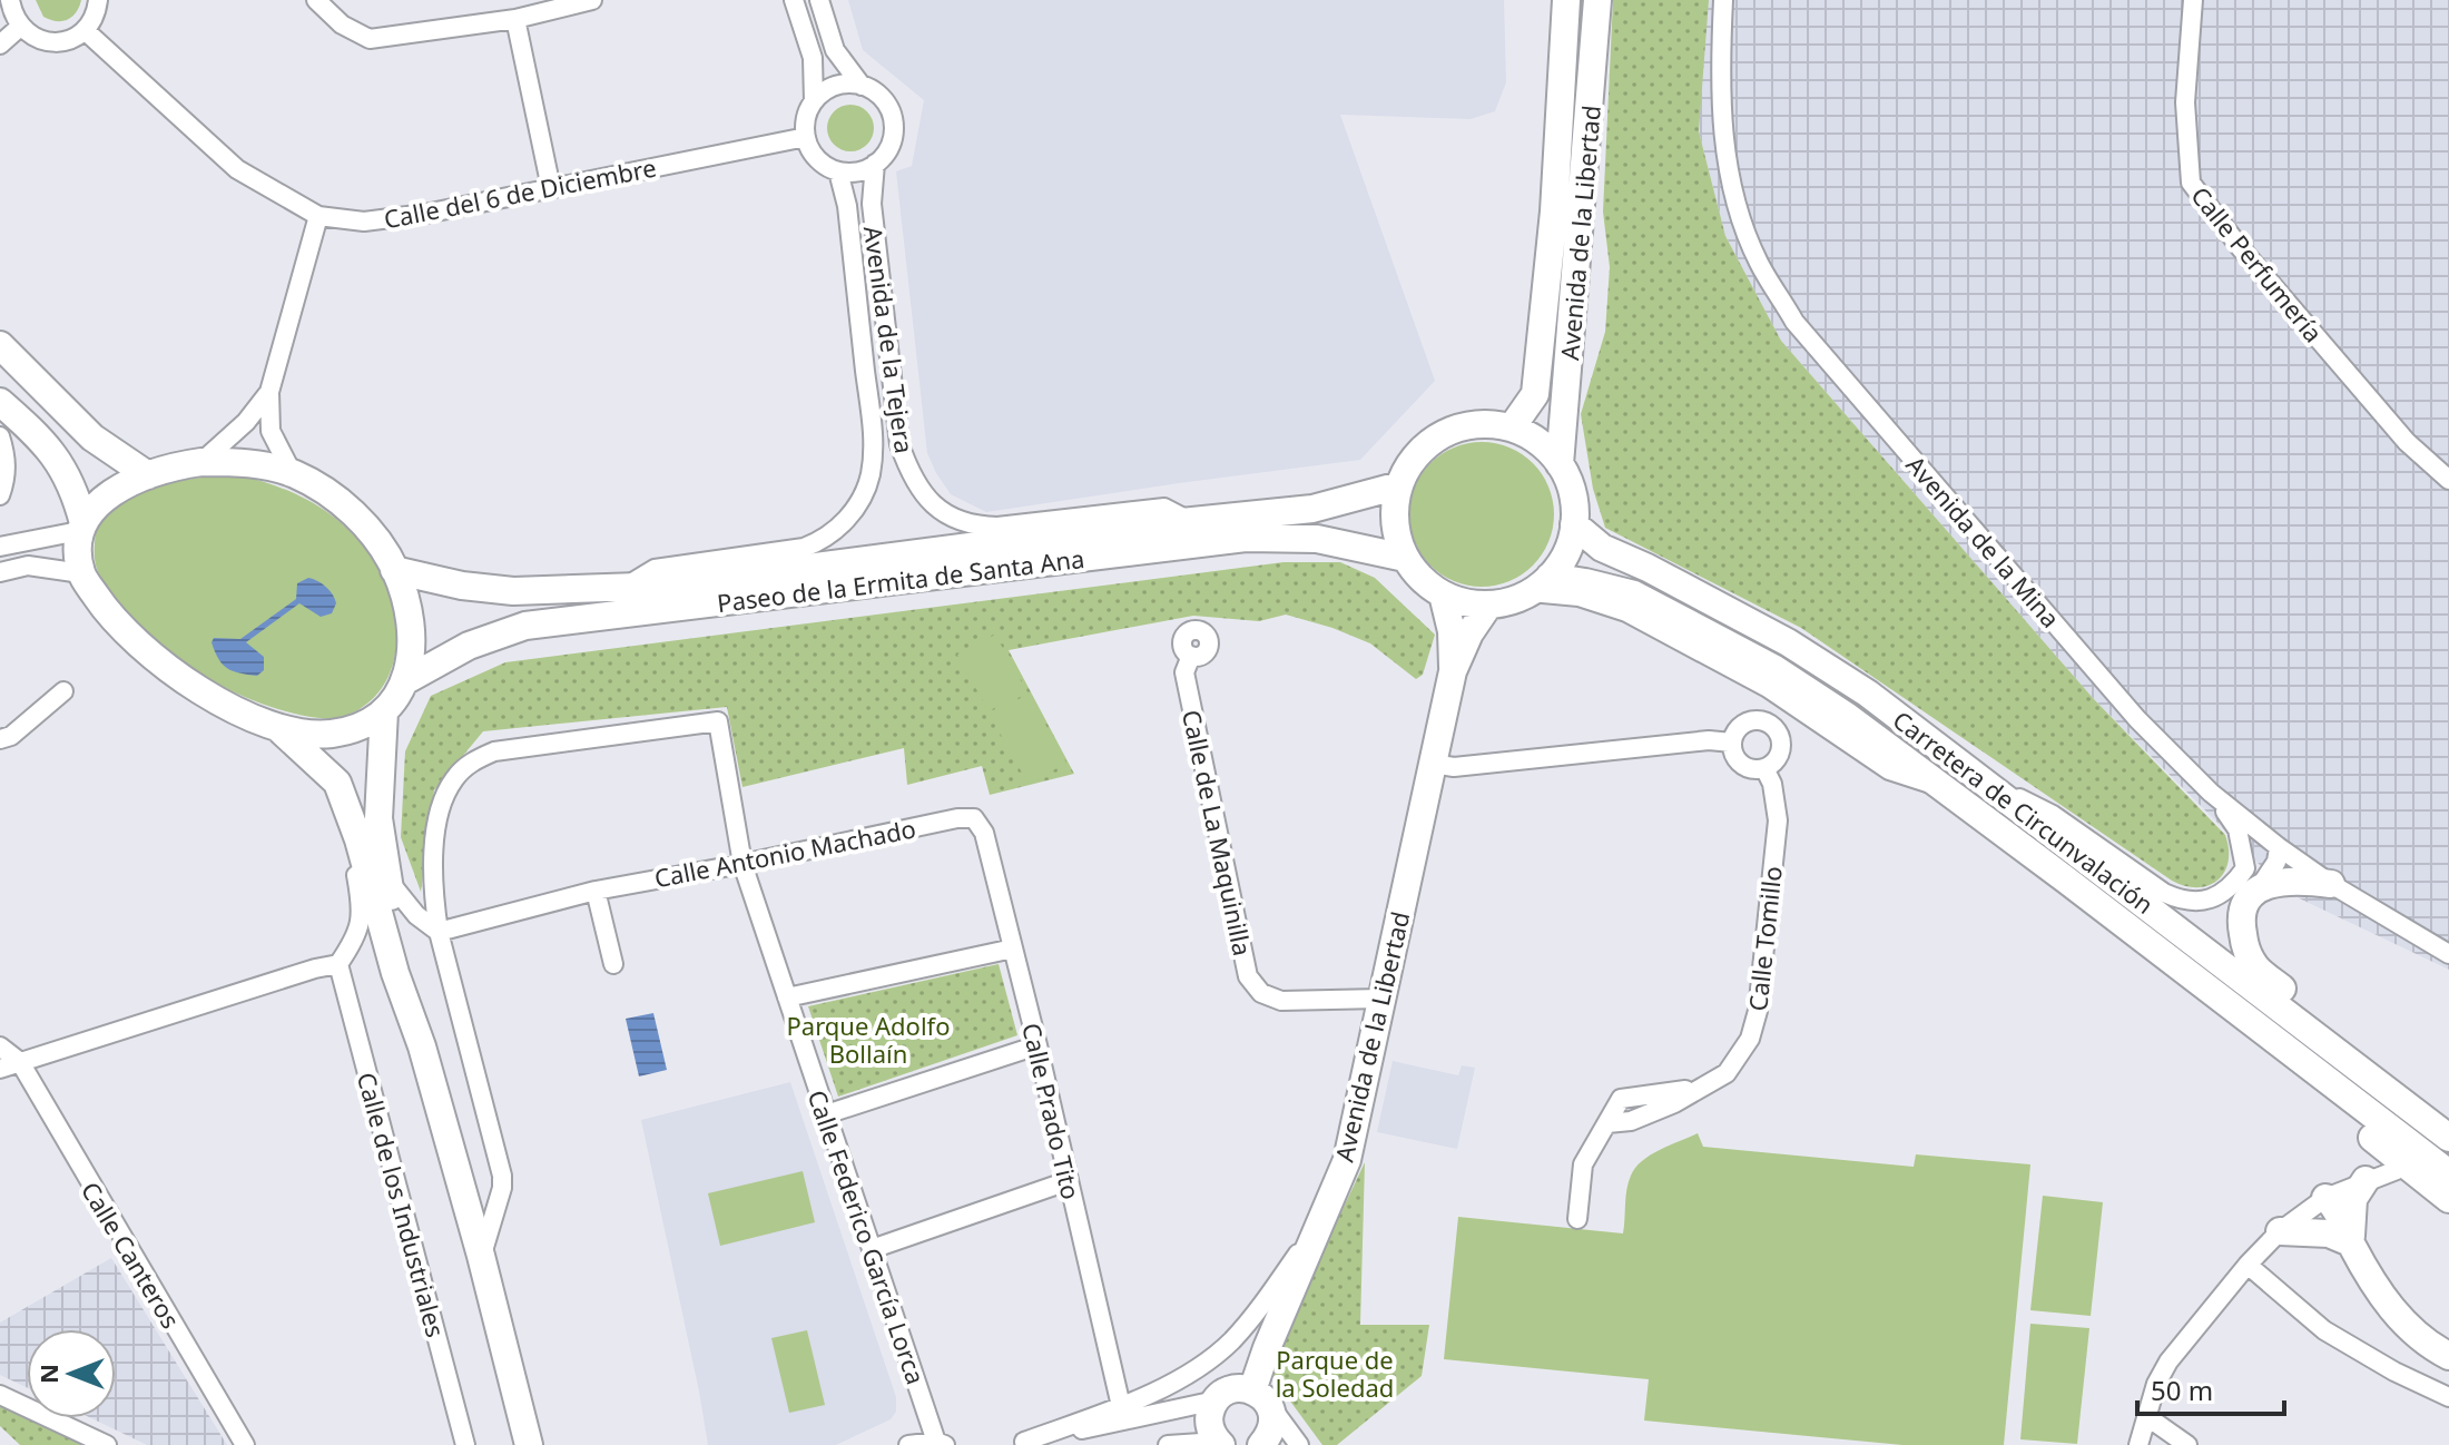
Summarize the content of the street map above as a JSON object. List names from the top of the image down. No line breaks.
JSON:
{"streets":{"main road":["Avenida de la Libertad","Paseo de la Ermita de Santa Ana","Carretera de Circunvalación"],"street":["Calle del 6 de Diciembre","Calle Perfumería","Avenida de la Tejera","Avenida de la Mina","Calle de La Maquinilla","Calle Antonio Machado","Calle Tomillo","Calle Prado Tito","Calle de los Industriales","Calle Federico García Lorca","Calle Canteros"]},"crossings":[["Calle del 6 de Diciembre","Avenida de la Tejera"],["Avenida de la Libertad","Paseo de la Ermita de Santa Ana"],["Avenida de la Libertad","Carretera de Circunvalación"],["Avenida de la Libertad","Calle de La Maquinilla"],["Avenida de la Tejera","Paseo de la Ermita de Santa Ana"],["Paseo de la Ermita de Santa Ana","Carretera de Circunvalación"],["Calle Antonio Machado","Calle Prado Tito"],["Calle Antonio Machado","Calle Federico García Lorca"]],"parks":["Parque Adolfo Bollaín","Parque de la Soledad"],"scale_bar":"50 m","north":"left"}
